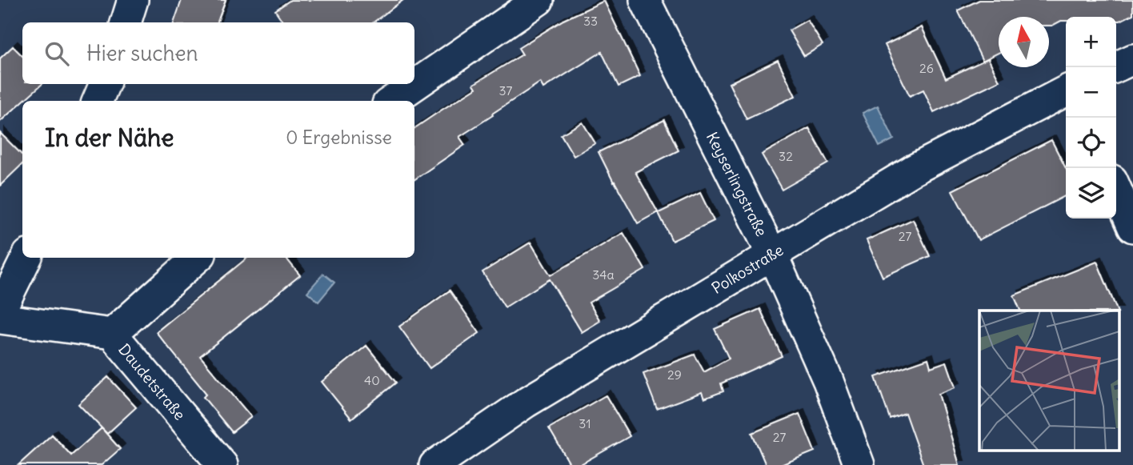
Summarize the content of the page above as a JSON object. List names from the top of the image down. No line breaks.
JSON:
{"streets":{"street":["Keyserlingstraße","Polkostraße","Daudetstraße"]},"crossings":[["Keyserlingstraße","Polkostraße"]],"house_numbers":["33","26","37","32","27","34a","29","40","31","27"],"north":"top","page":{"map_buttons":["+","−"],"search":"Hier suchen","heading":["In der Nähe","0 Ergebnisse"]}}
